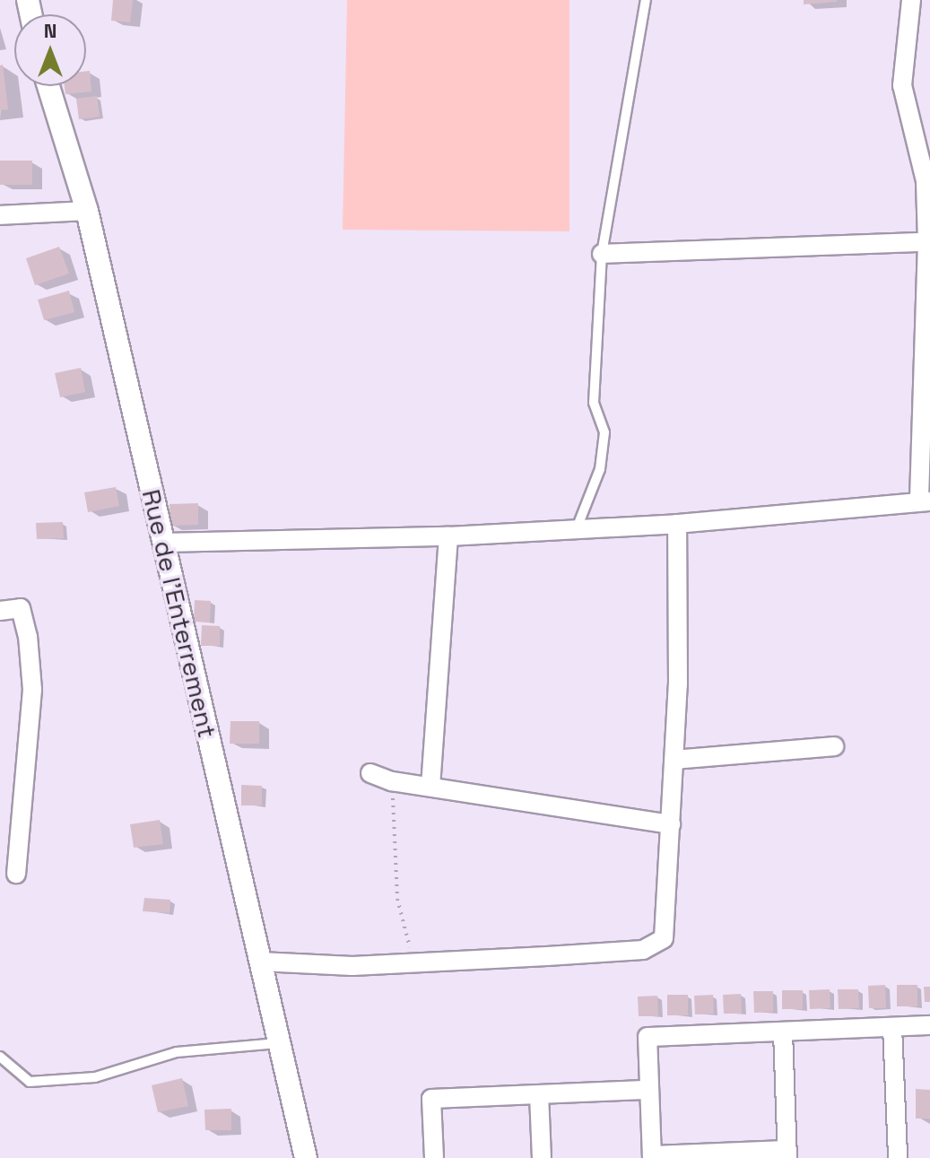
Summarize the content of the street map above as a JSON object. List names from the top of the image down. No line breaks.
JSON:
{"streets":{"street":["Rue de l'Enterrement"]},"north":"top"}
